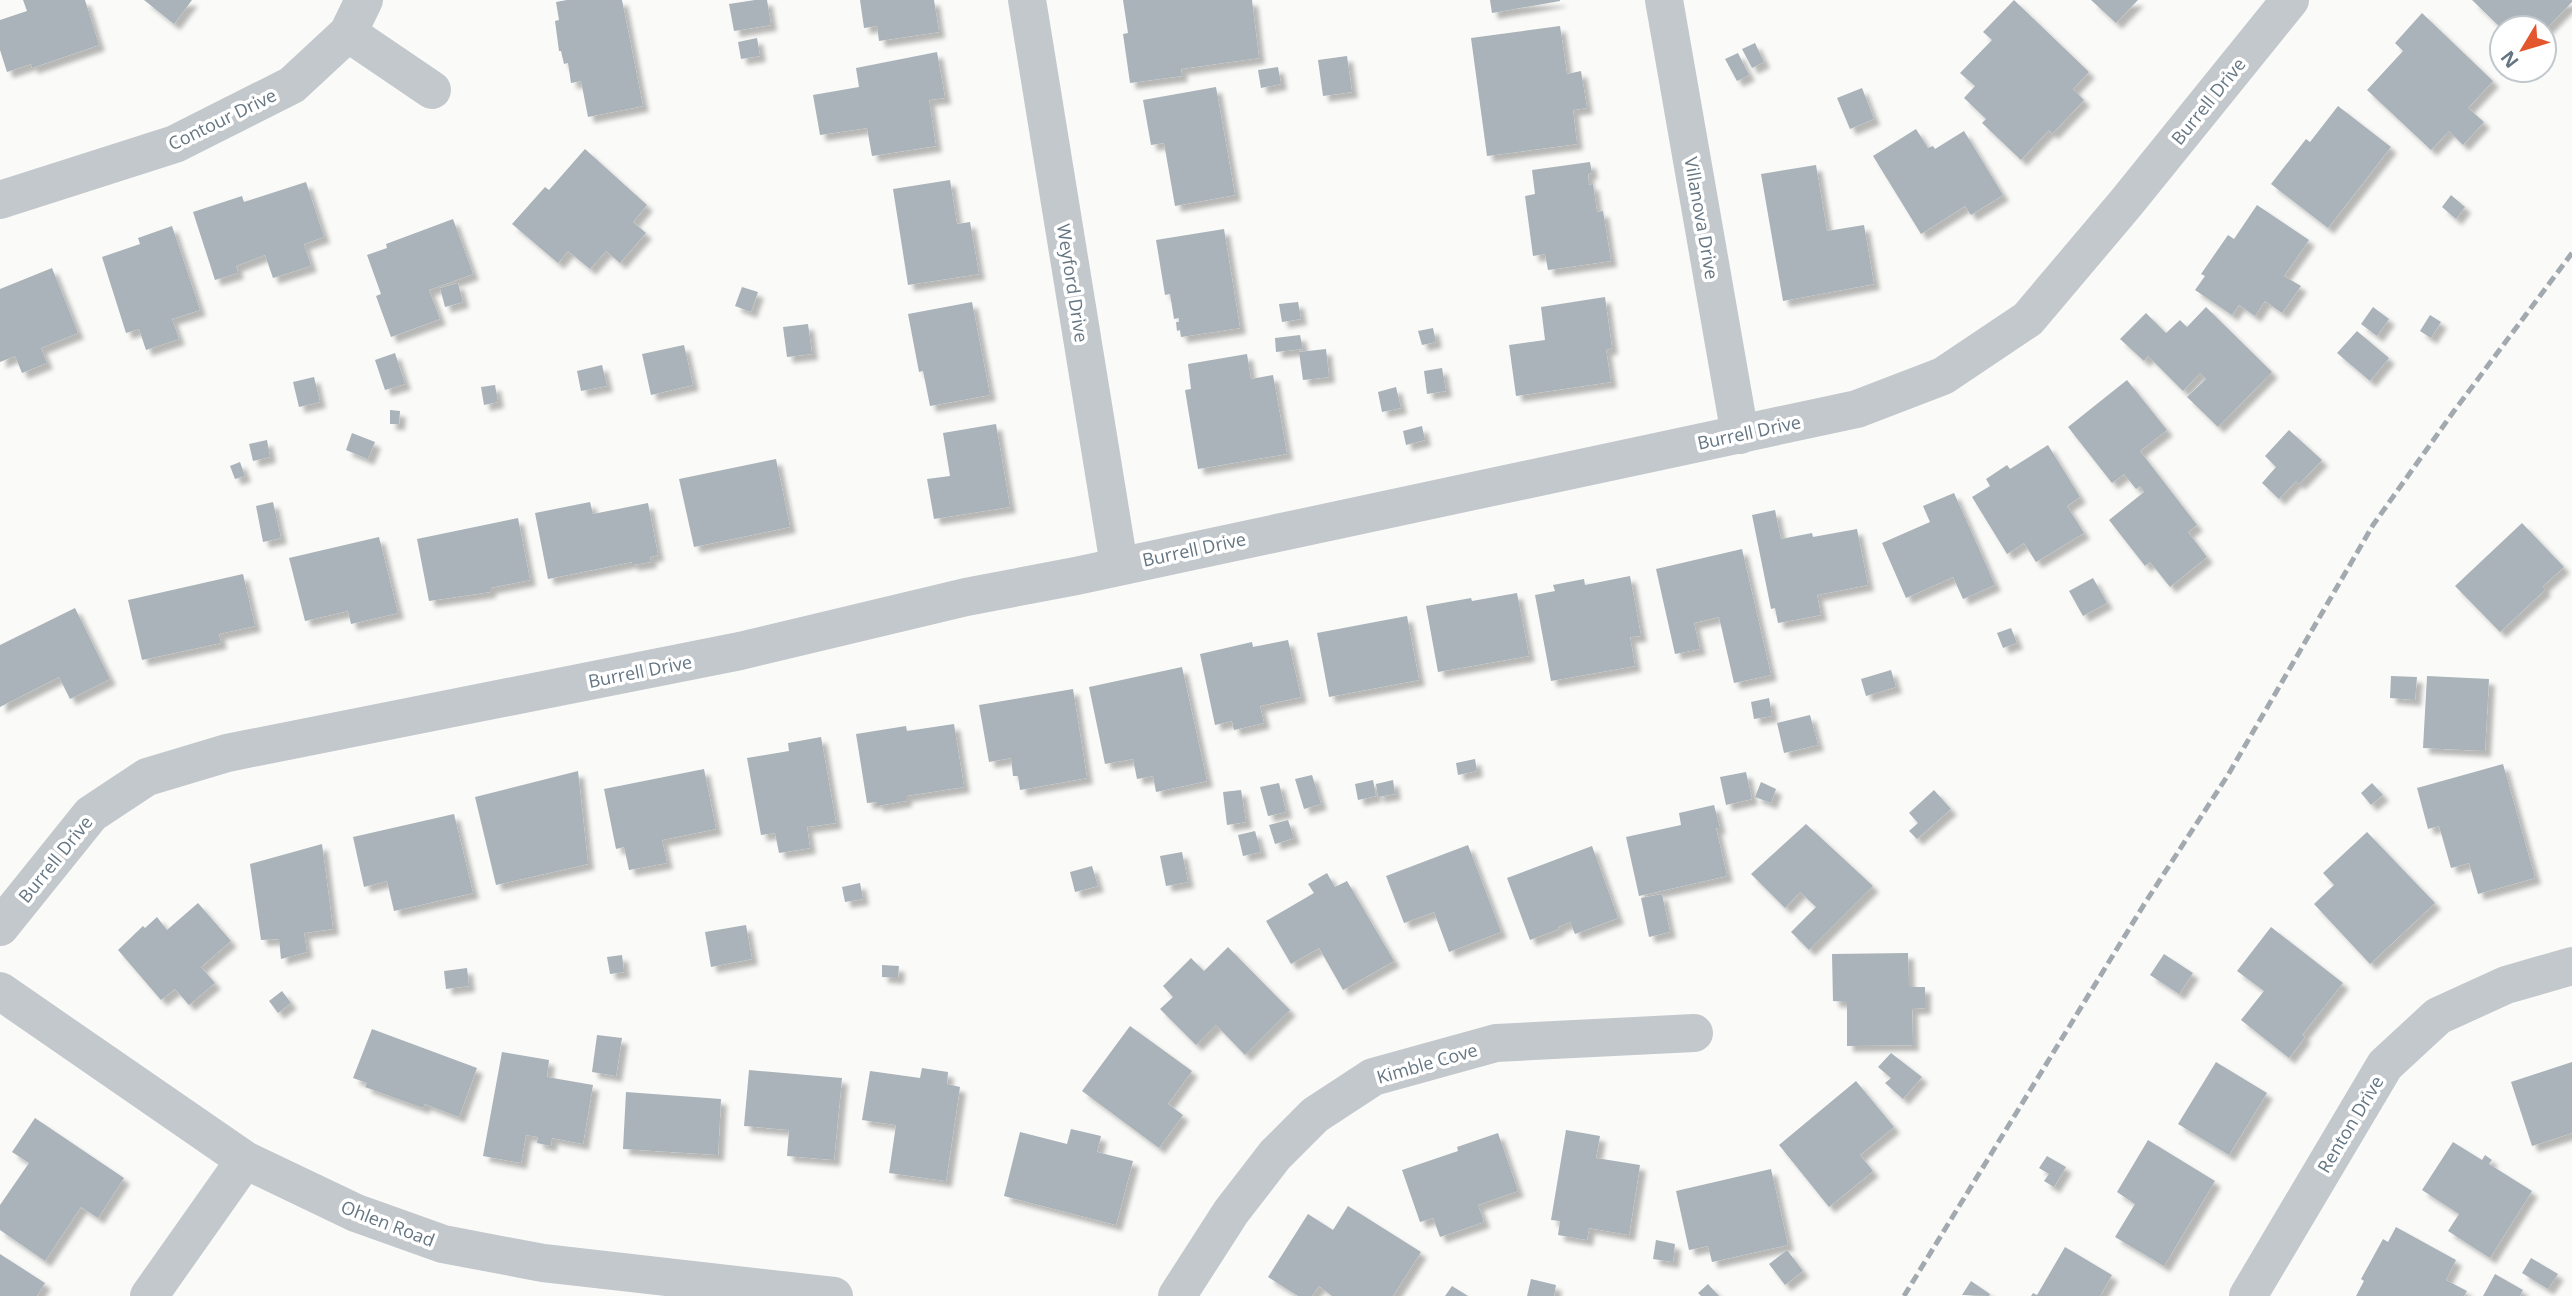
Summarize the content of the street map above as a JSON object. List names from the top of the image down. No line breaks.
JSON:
{"streets":{"street":["Burrell Drive","Contour Drive","Villanova Drive","Weyford Drive","Kimble Cove","Renton Drive","Ohlen Road"]},"crossings":[["Burrell Drive","Villanova Drive"],["Burrell Drive","Weyford Drive"]],"north":"bottom left"}
